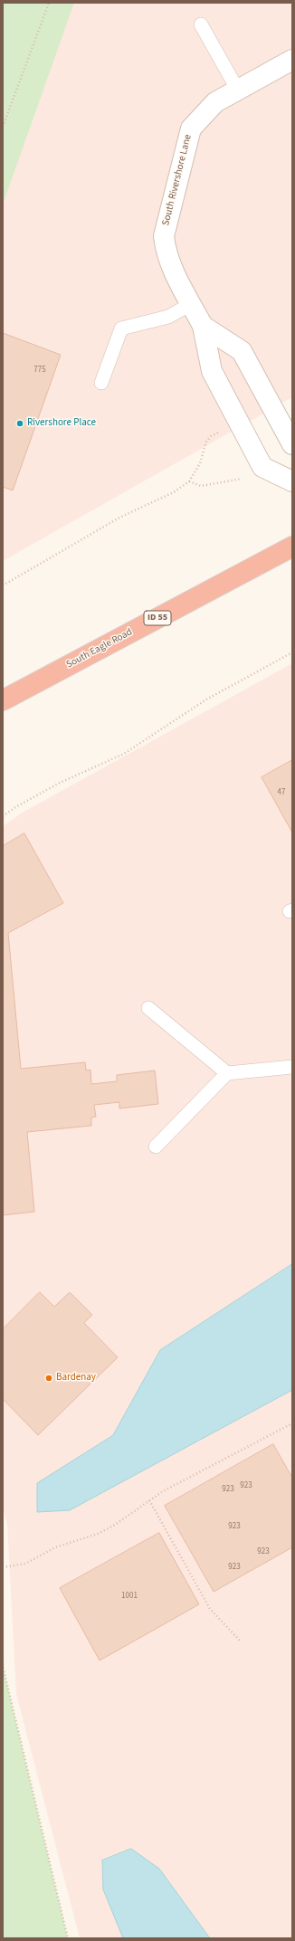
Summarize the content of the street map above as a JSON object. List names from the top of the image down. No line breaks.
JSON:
{"streets":{"highway":["ID 55","South Eagle Road"],"street":["South Rivershore Lane"]},"places":["Rivershore Place","Bardenay"],"house_numbers":["775","47","923","923","923","923","923","1001"]}
